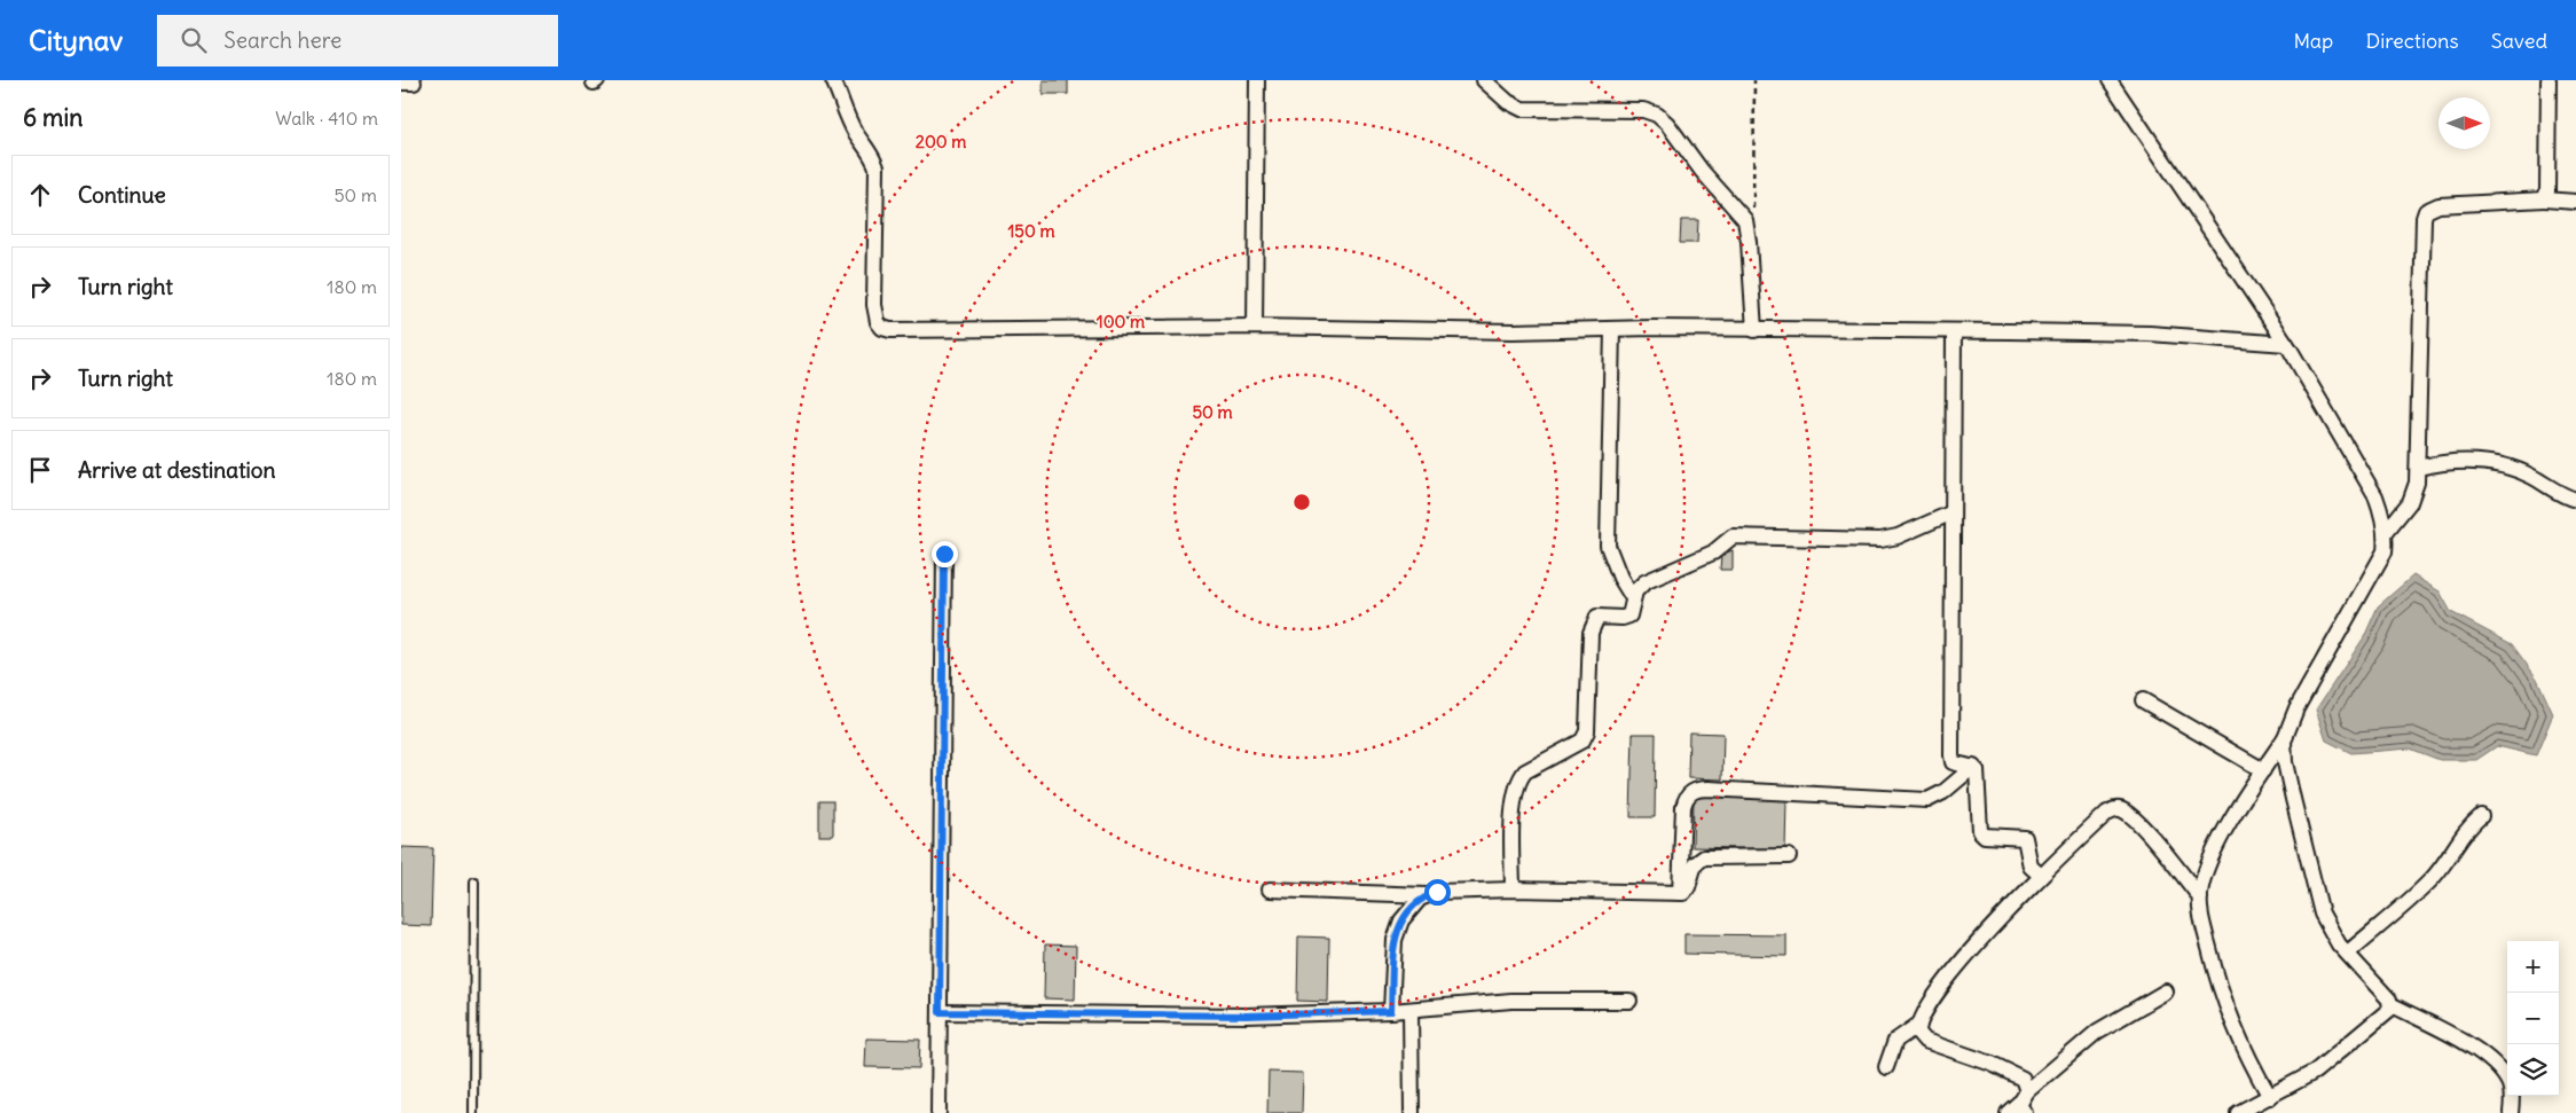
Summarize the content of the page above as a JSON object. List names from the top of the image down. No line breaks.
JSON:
{"north":"right","page":{"header":"Citynav","search":"Search here","nav":["Map","Directions","Saved"],"heading":["6 min","Walk · 410 m"],"list":[["Continue","50 m"],["Turn right","180 m"],["Turn right","180 m"],"Arrive at destination"],"map_buttons":["+","−"]},"rings":["200 m","150 m","100 m","50 m"]}
